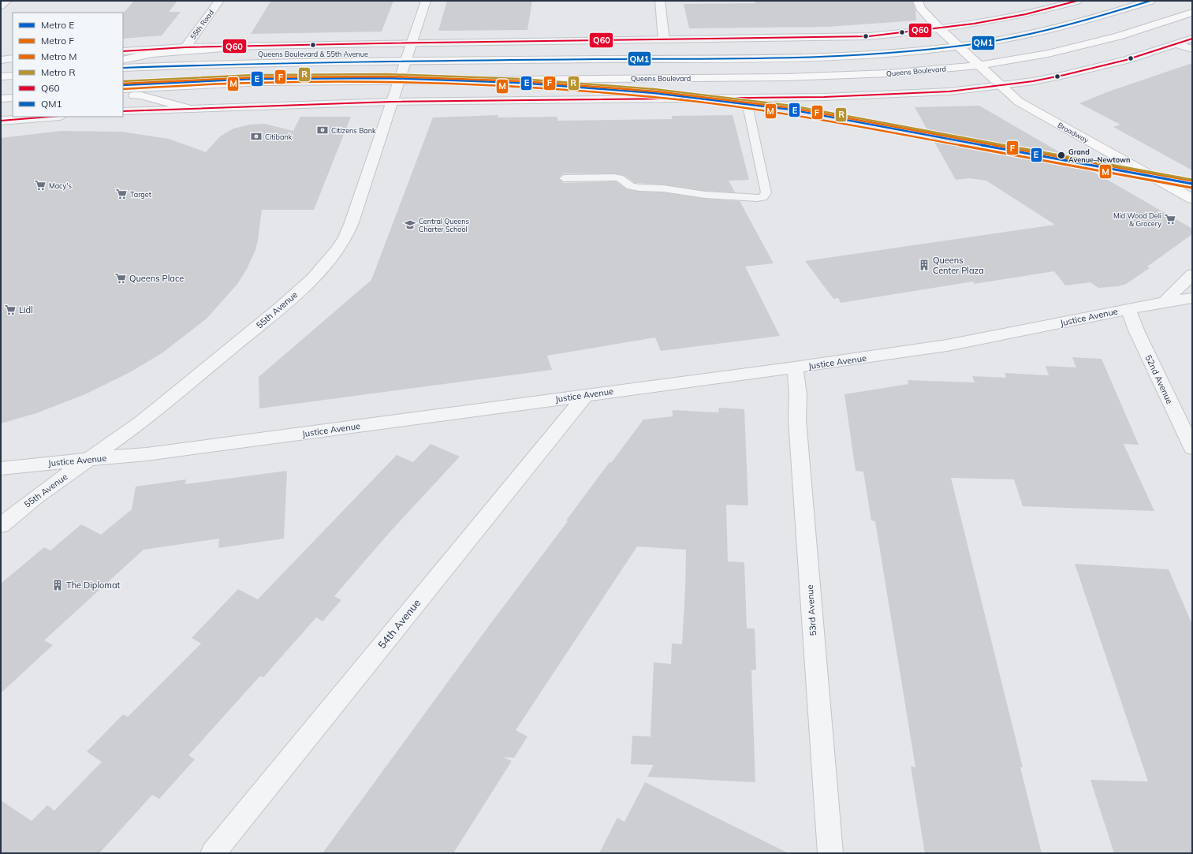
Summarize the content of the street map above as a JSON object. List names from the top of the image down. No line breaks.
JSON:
{"streets":{"main road":["Queens Boulevard","Broadway"],"street":["55th Road","55th Avenue","Justice Avenue","52nd Avenue","53rd Avenue","54th Avenue"]},"crossings":[["Queens Boulevard","Broadway"],["Queens Boulevard","55th Avenue"],["55th Avenue","Justice Avenue"],["Justice Avenue","52nd Avenue"],["Justice Avenue","53rd Avenue"],["Justice Avenue","54th Avenue"]],"places":{"other":["Queens Boulevard & 55th Avenue","Grand Avenue–Newtown"],"bank":["Citizens Bank","Citibank"],"supermarket":["Macy's","Target","Mid Wood Deli & Grocery","Queens Place","Lidl"],"school or university":["Central Queens Charter School"],"building":["Queens Center Plaza","The Diplomat"]},"lines":["transit line Q60","transit line QM1","metro line R","metro line F","metro line E","metro line M"],"legend":["Metro E","Metro F","Metro M","Metro R","Q60","QM1"]}
